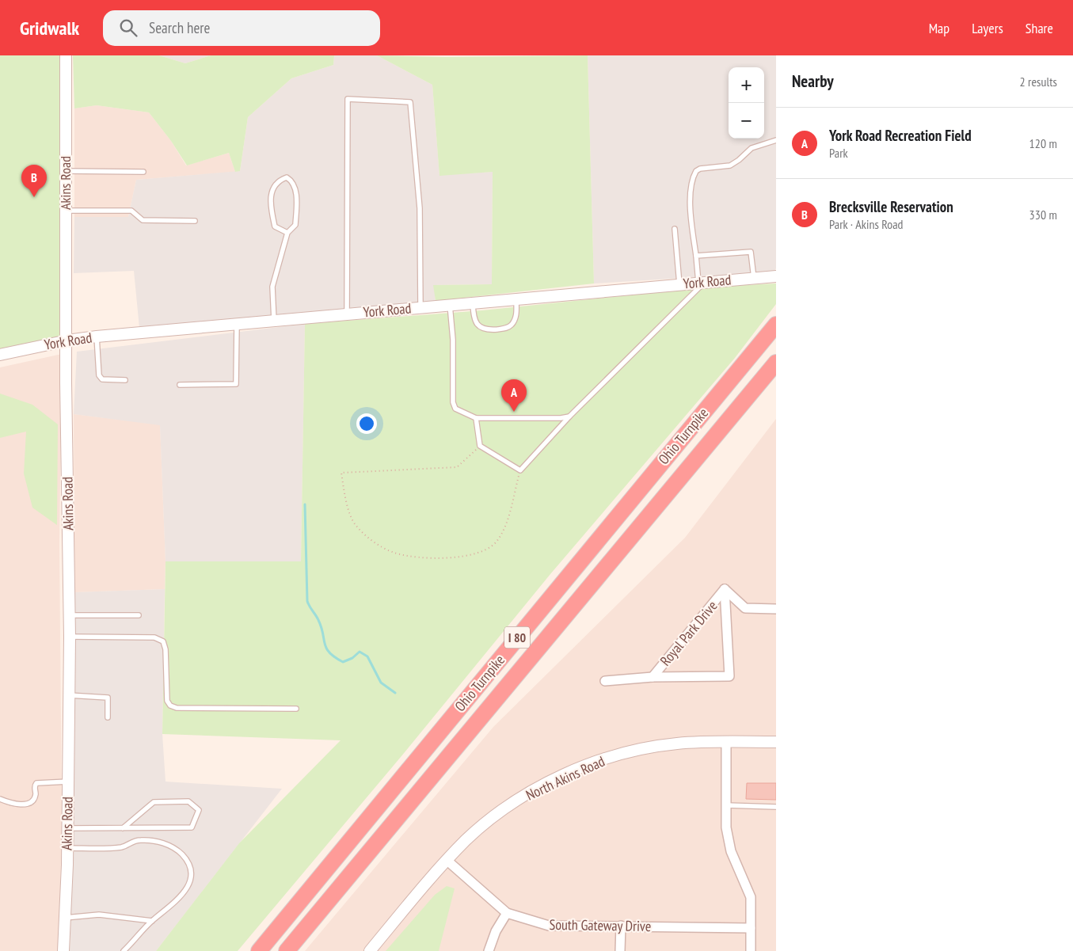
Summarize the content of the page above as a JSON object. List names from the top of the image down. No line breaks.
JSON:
{"streets":{"highway":["Ohio Turnpike","I 80"],"street":["Akins Road","York Road","Royal Park Drive","North Akins Road","South Gateway Drive"]},"crossings":[["Akins Road","York Road"],["North Akins Road","South Gateway Drive"]],"page":{"header":"Gridwalk","search":"Search here","nav":["Map","Layers","Share"],"heading":["Nearby","2 results"],"map_buttons":["+","−"],"list":[{"mark":"A","name":"York Road Recreation Field","note":"Park","value":"120 m"},{"mark":"B","name":"Brecksville Reservation","note":"Park · Akins Road","value":"330 m"}],"pins":["B","A"]}}
